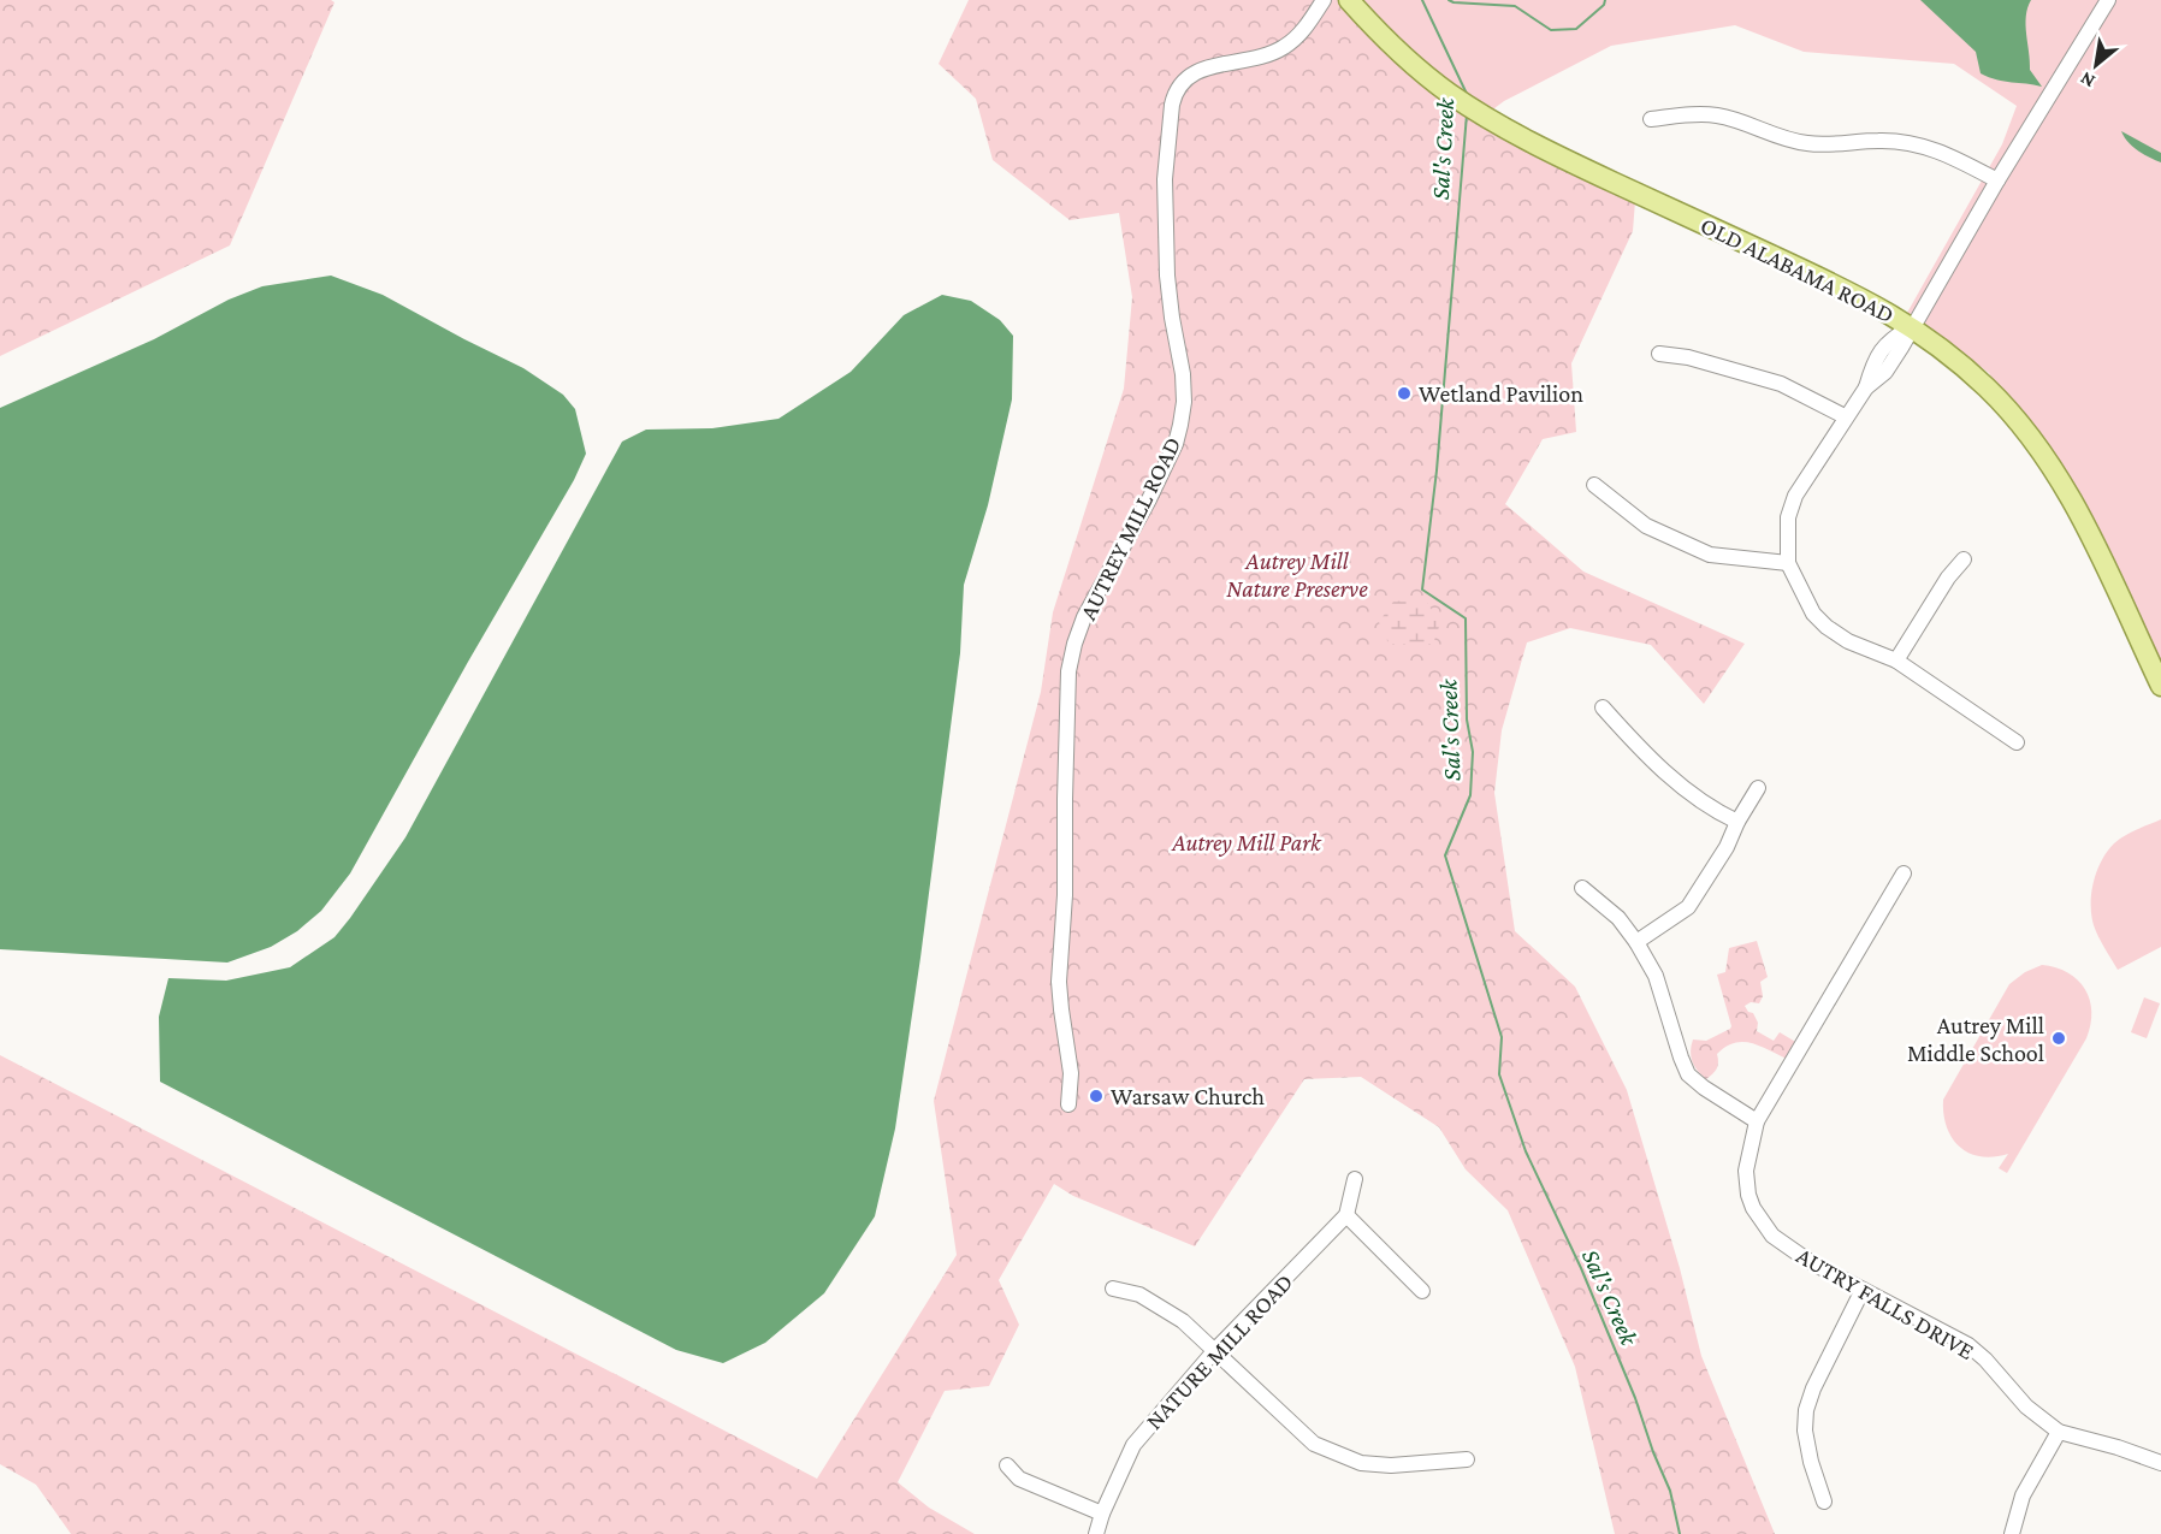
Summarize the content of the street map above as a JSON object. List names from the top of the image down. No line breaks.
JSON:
{"streets":{"main road":["OLD ALABAMA ROAD"],"street":["AUTREY MILL ROAD","AUTRY FALLS DRIVE","NATURE MILL ROAD"]},"water":["Sal's Creek"],"parks":["Autrey Mill Nature Preserve","Autrey Mill Park"],"places":["Wetland Pavilion","Autrey Mill Middle School","Warsaw Church"],"north":"bottom left"}
